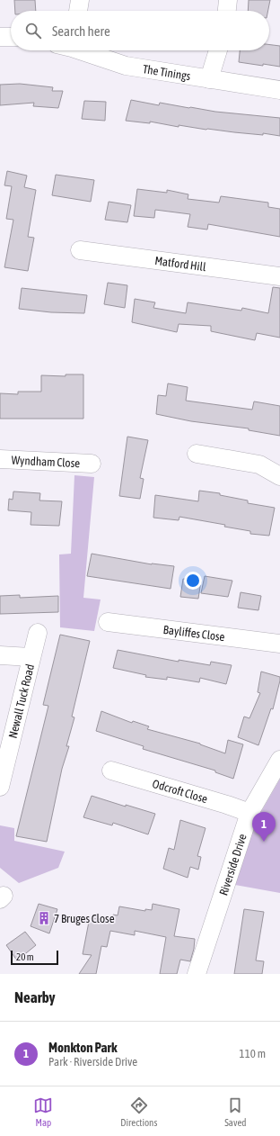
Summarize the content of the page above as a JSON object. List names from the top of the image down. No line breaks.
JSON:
{"streets":{"street":["The Tinings","Matford Hill","Wyndham Close","Bayliffes Close","Newall Tuck Road","Odcroft Close","Riverside Drive"]},"crossings":[["Odcroft Close","Riverside Drive"]],"places":{"building":["7 Bruges Close"]},"scale_bar":"20 m","page":{"search":"Search here","pins":"1","scale":"20 m","heading":"Nearby","list":[{"mark":"1","name":"Monkton Park","note":"Park · Riverside Drive","value":"110 m"}],"nav":["Map","Directions","Saved"]}}
